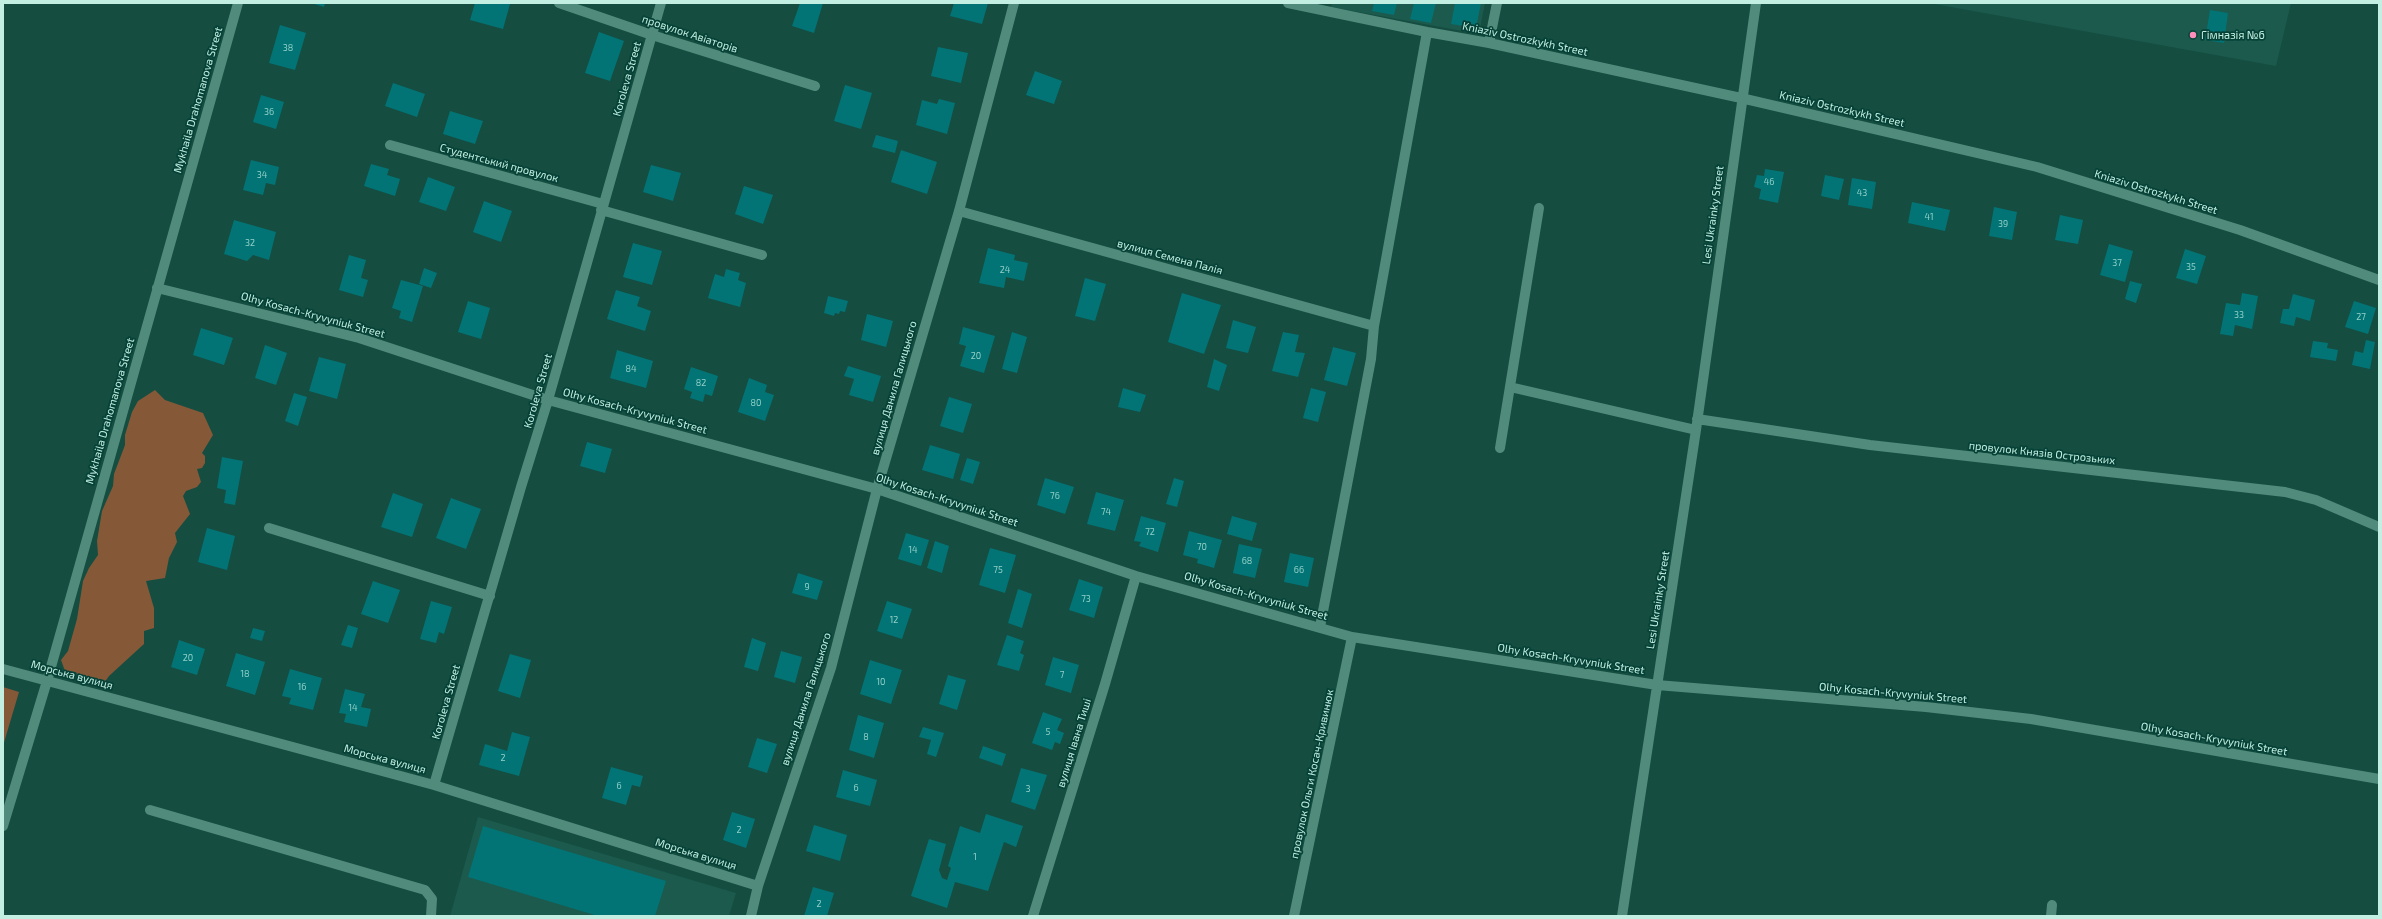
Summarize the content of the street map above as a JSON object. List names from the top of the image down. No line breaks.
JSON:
{"streets":{"street":["провулок Авіаторів","Kniaziv Ostrozkykh Street","Koroleva Street","Mykhaila Drahomanova Street","Студентський провулок","Lesi Ukrainky Street","вулиця Семена Палія","Olhy Kosach-Kryvyniuk Street","вулиця Данила Галицького","провулок Князів Острозьких","Морська вулиця","вулиця Івана Тиші","провулок Ольги Косач-Кривинюк"]},"crossings":[["провулок Авіаторів","Koroleva Street"],["Kniaziv Ostrozkykh Street","Lesi Ukrainky Street"],["Koroleva Street","Студентський провулок"],["Koroleva Street","Olhy Kosach-Kryvyniuk Street"],["Koroleva Street","Морська вулиця"],["Mykhaila Drahomanova Street","Olhy Kosach-Kryvyniuk Street"],["Mykhaila Drahomanova Street","Морська вулиця"],["Lesi Ukrainky Street","Olhy Kosach-Kryvyniuk Street"],["Lesi Ukrainky Street","провулок Князів Острозьких"],["вулиця Семена Палія","вулиця Данила Галицького"],["Olhy Kosach-Kryvyniuk Street","вулиця Данила Галицького"],["Olhy Kosach-Kryvyniuk Street","вулиця Івана Тиші"],["Olhy Kosach-Kryvyniuk Street","провулок Ольги Косач-Кривинюк"],["вулиця Данила Галицького","Морська вулиця"]],"places":["Гімназія №6"],"house_numbers":["38","36","34","46","43","41","39","32","37","35","24","33","27","20","84","82","80","76","74","72","70","14","68","75","66","9","73","12","20","18","7","10","16","14","5","8","2","6","6","3","2","1","2"]}
